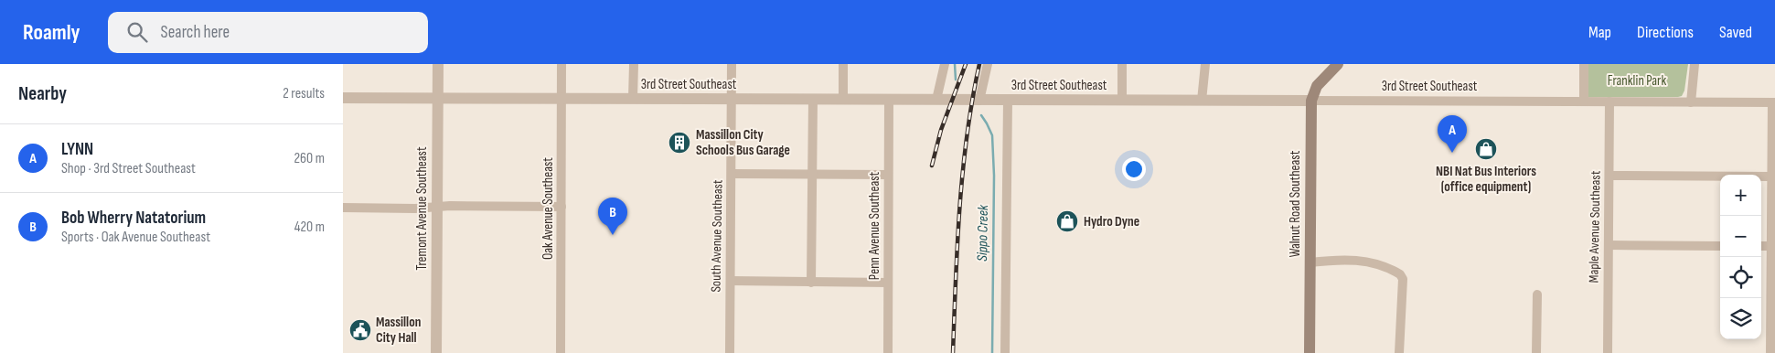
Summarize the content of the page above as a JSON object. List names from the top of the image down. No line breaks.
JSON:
{"streets":{"main road":["Walnut Road Southeast"],"street":["3rd Street Southeast","Tremont Avenue Southeast","Oak Avenue Southeast","Penn Avenue Southeast","Maple Avenue Southeast","South Avenue Southeast"]},"crossings":[["3rd Street Southeast","Walnut Road Southeast"],["3rd Street Southeast","Tremont Avenue Southeast"],["3rd Street Southeast","Oak Avenue Southeast"],["3rd Street Southeast","Penn Avenue Southeast"],["3rd Street Southeast","Maple Avenue Southeast"],["3rd Street Southeast","South Avenue Southeast"]],"water":["Sippo Creek"],"parks":["Franklin Park"],"places":{"building":["Massillon City Schools Bus Garage"],"shop":["NBI Nat Bus Interiors (office equipment)","Hydro Dyne"],"public building":["Massillon City Hall"]},"page":{"header":"Roamly","search":"Search here","nav":["Map","Directions","Saved"],"heading":["Nearby","2 results"],"pins":["A","B"],"list":[{"mark":"A","name":"LYNN","note":"Shop · 3rd Street Southeast","value":"260 m"},{"mark":"B","name":"Bob Wherry Natatorium","note":"Sports · Oak Avenue Southeast","value":"420 m"}],"map_buttons":["+","−"]}}
